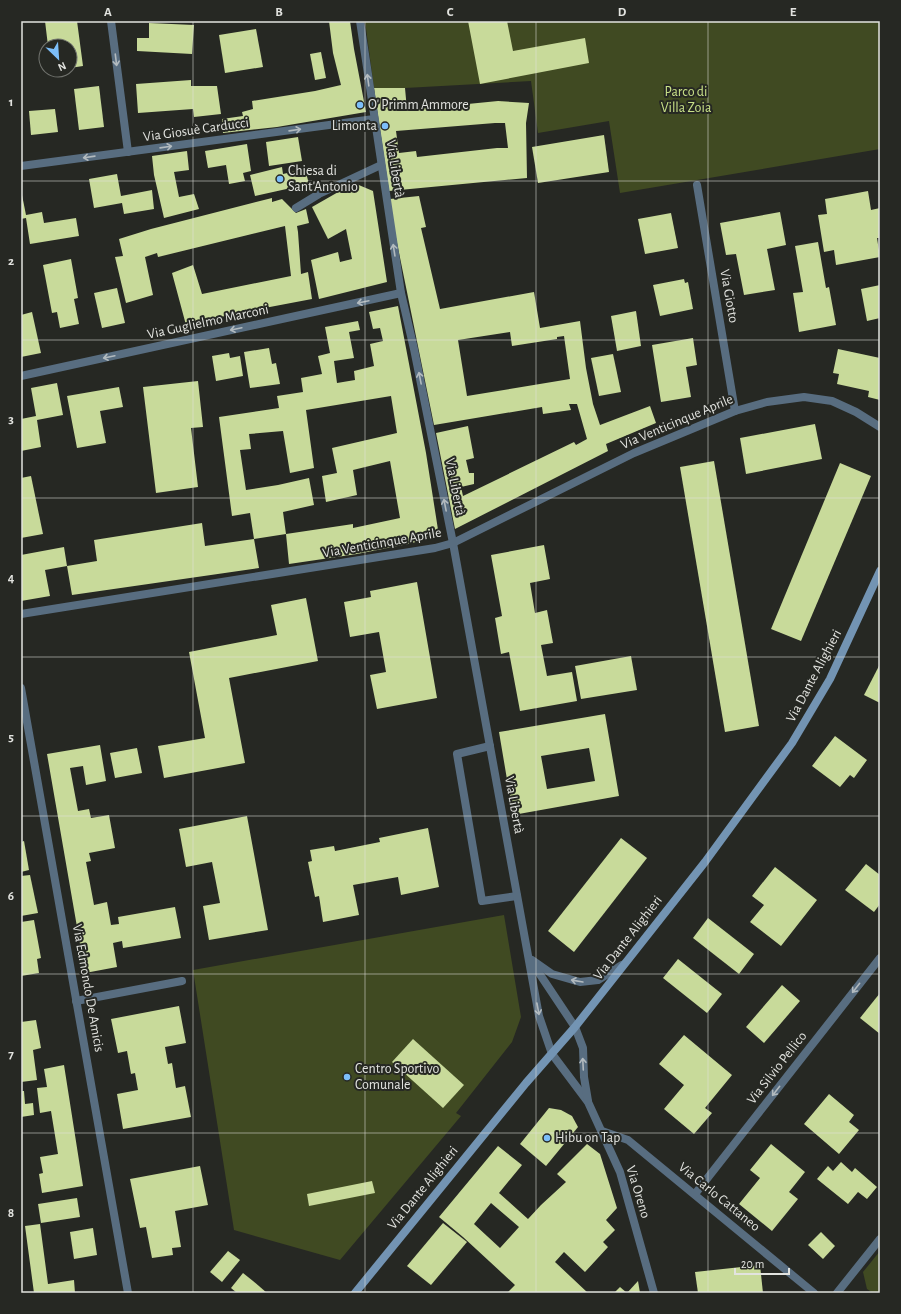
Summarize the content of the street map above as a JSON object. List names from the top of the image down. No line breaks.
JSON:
{"streets":{"main road":["Via Dante Alighieri"],"street":["Via Giosuè Carducci","Via Libertà","Via Giotto","Via Guglielmo Marconi","Via Venticinque Aprile","Via Edmondo De Amicis","Via Silvio Pellico","Via Oreno","Via Carlo Cattaneo"]},"crossings":[["Via Giosuè Carducci","Via Libertà"],["Via Libertà","Via Guglielmo Marconi"],["Via Libertà","Via Venticinque Aprile"],["Via Libertà","Via Dante Alighieri"],["Via Libertà","Via Oreno"],["Via Giotto","Via Venticinque Aprile"],["Via Dante Alighieri","Via Oreno"],["Via Silvio Pellico","Via Carlo Cattaneo"],["Via Oreno","Via Carlo Cattaneo"]],"one_way":["Via Guglielmo Marconi","Via Silvio Pellico"],"parks":["Parco di Villa Zoia"],"places":["O' Primm Ammore","Limonta","Chiesa di Sant'Antonio","Centro Sportivo Comunale","Hibu on Tap"],"scale_bar":"20 m","north":"bottom right","grid":{"columns":["A","B","C","D","E"],"rows":["1","2","3","4","5","6","7","8"]}}
